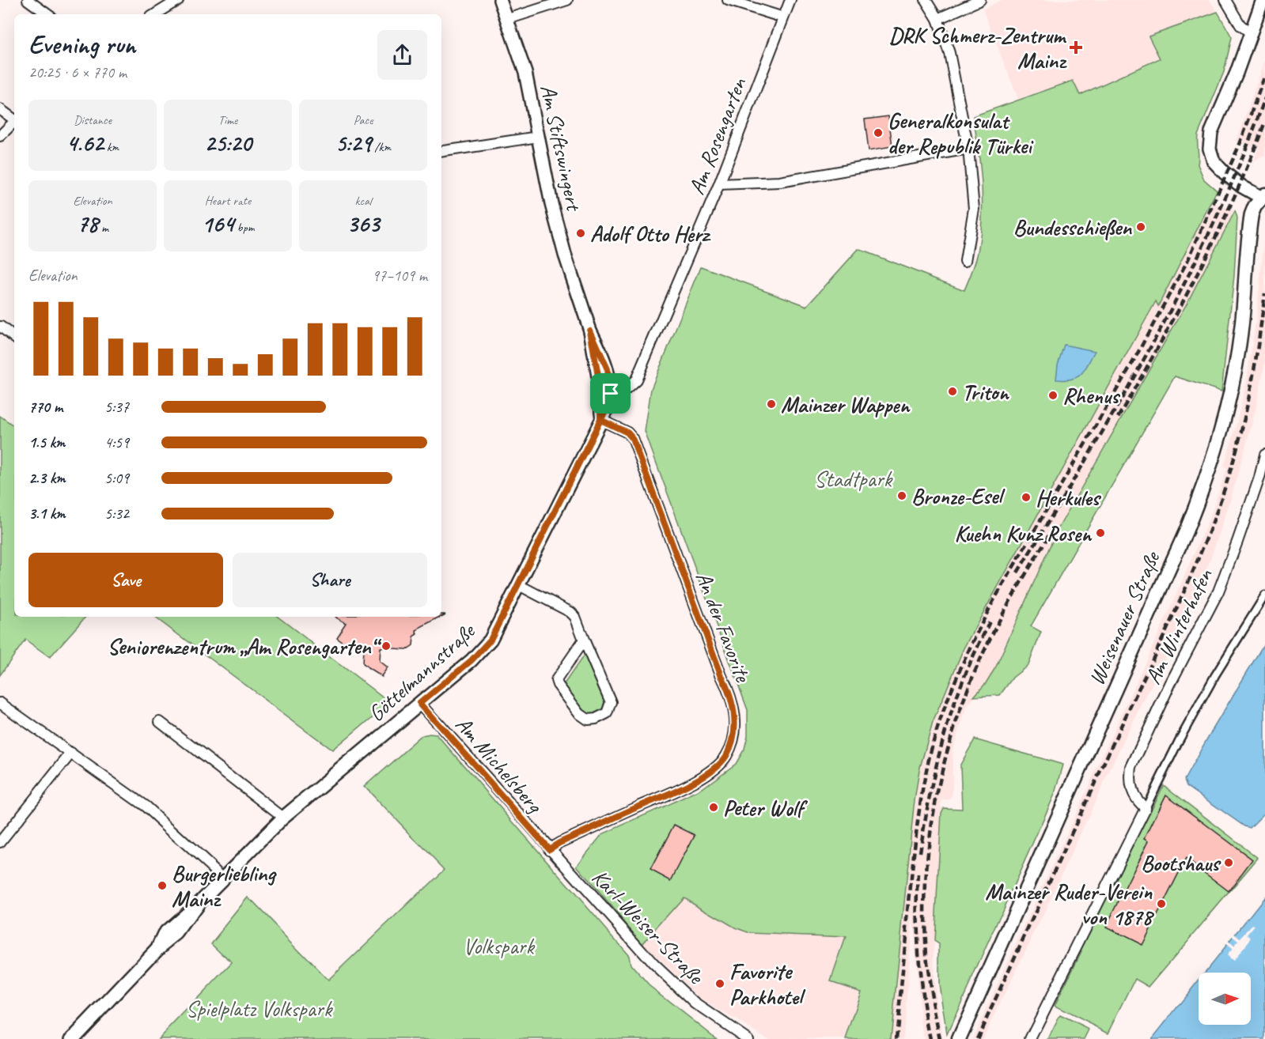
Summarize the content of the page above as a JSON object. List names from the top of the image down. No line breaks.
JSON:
{"streets":{"main road":["Weisenauer Straße"],"street":["Am Rosengarten","Am Stiftswingert","An der Favorite","Am Winterhafen","Göttelmannstraße","Am Michelsberg","Karl-Weiser-Straße"]},"crossings":[["Am Rosengarten","Am Stiftswingert"],["Am Rosengarten","Göttelmannstraße"],["Am Stiftswingert","Göttelmannstraße"],["An der Favorite","Göttelmannstraße"],["An der Favorite","Am Michelsberg"],["An der Favorite","Karl-Weiser-Straße"],["Göttelmannstraße","Am Michelsberg"],["Am Michelsberg","Karl-Weiser-Straße"]],"parks":["Stadtpark","Volkspark","Spielplatz Volkspark"],"places":{"health":["DRK Schmerz-Zentrum Mainz"],"other":["Generalkonsulat der Republik Türkei","Bundesschießen","Adolf Otto Herz","Triton","Rhenus","Mainzer Wappen","Bronze-Esel","Herkules","Kuehn Kunz Rosen","Seniorenzentrum „Am Rosengarten“","Peter Wolf","Bootshaus","Burgerliebling Mainz","Mainzer Ruder-Verein von 1878","Favorite Parkhotel"]},"north":"right","page":{"heading":["Evening run","20:25 · 6 × 770 m"],"stats":[["Distance","4.62 km"],["Time","25:20"],["Pace","5:29 /km"],["Elevation","78 m"],["Heart rate","164 bpm"],["kcal","363"]],"chart":["Elevation","97–109 m"],"list":[{"name":"770 m","note":"5:37"},{"name":"1.5 km","note":"4:59"},{"name":"2.3 km","note":"5:09"},{"name":"3.1 km","note":"5:32"}],"buttons":["Save","Share"]}}
